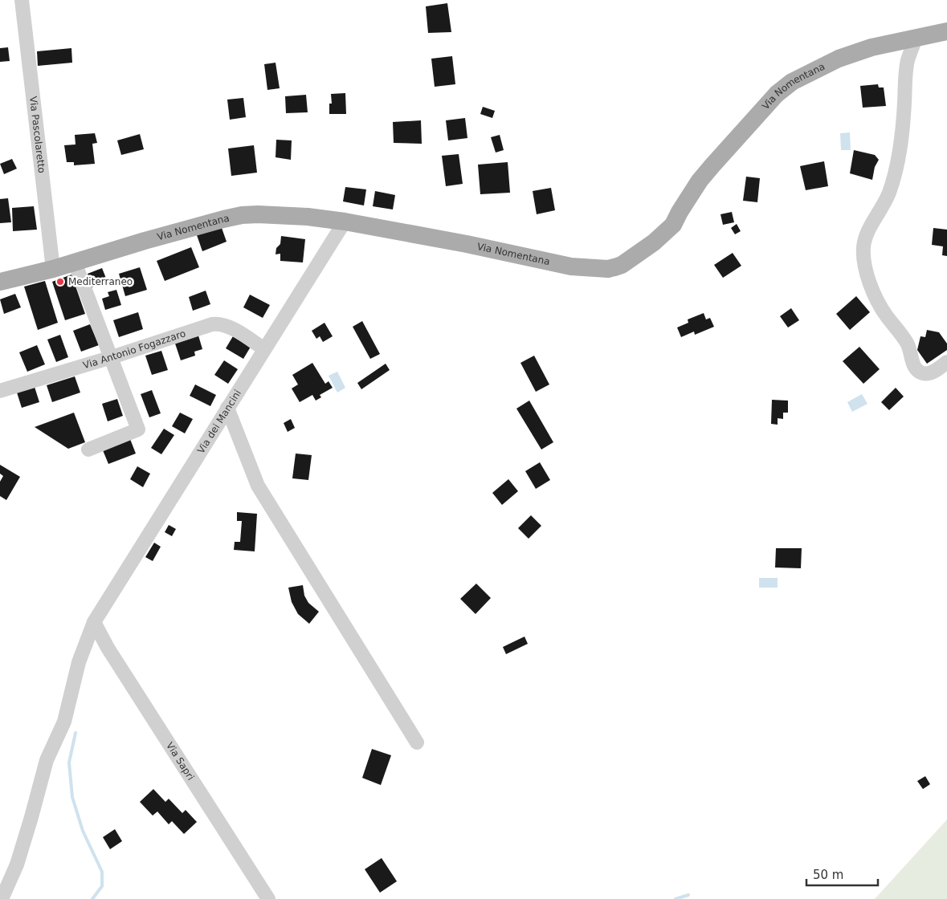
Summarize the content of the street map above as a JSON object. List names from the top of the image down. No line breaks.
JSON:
{"streets":{"main road":["Via Nomentana"],"street":["Via Pascolaretto","Via Antonio Fogazzaro","Via dei Mancini","Via Sapri"]},"crossings":[["Via Nomentana","Via Pascolaretto"],["Via Nomentana","Via dei Mancini"],["Via Antonio Fogazzaro","Via dei Mancini"],["Via dei Mancini","Via Sapri"]],"places":["Mediterraneo"],"scale_bar":"50 m"}
